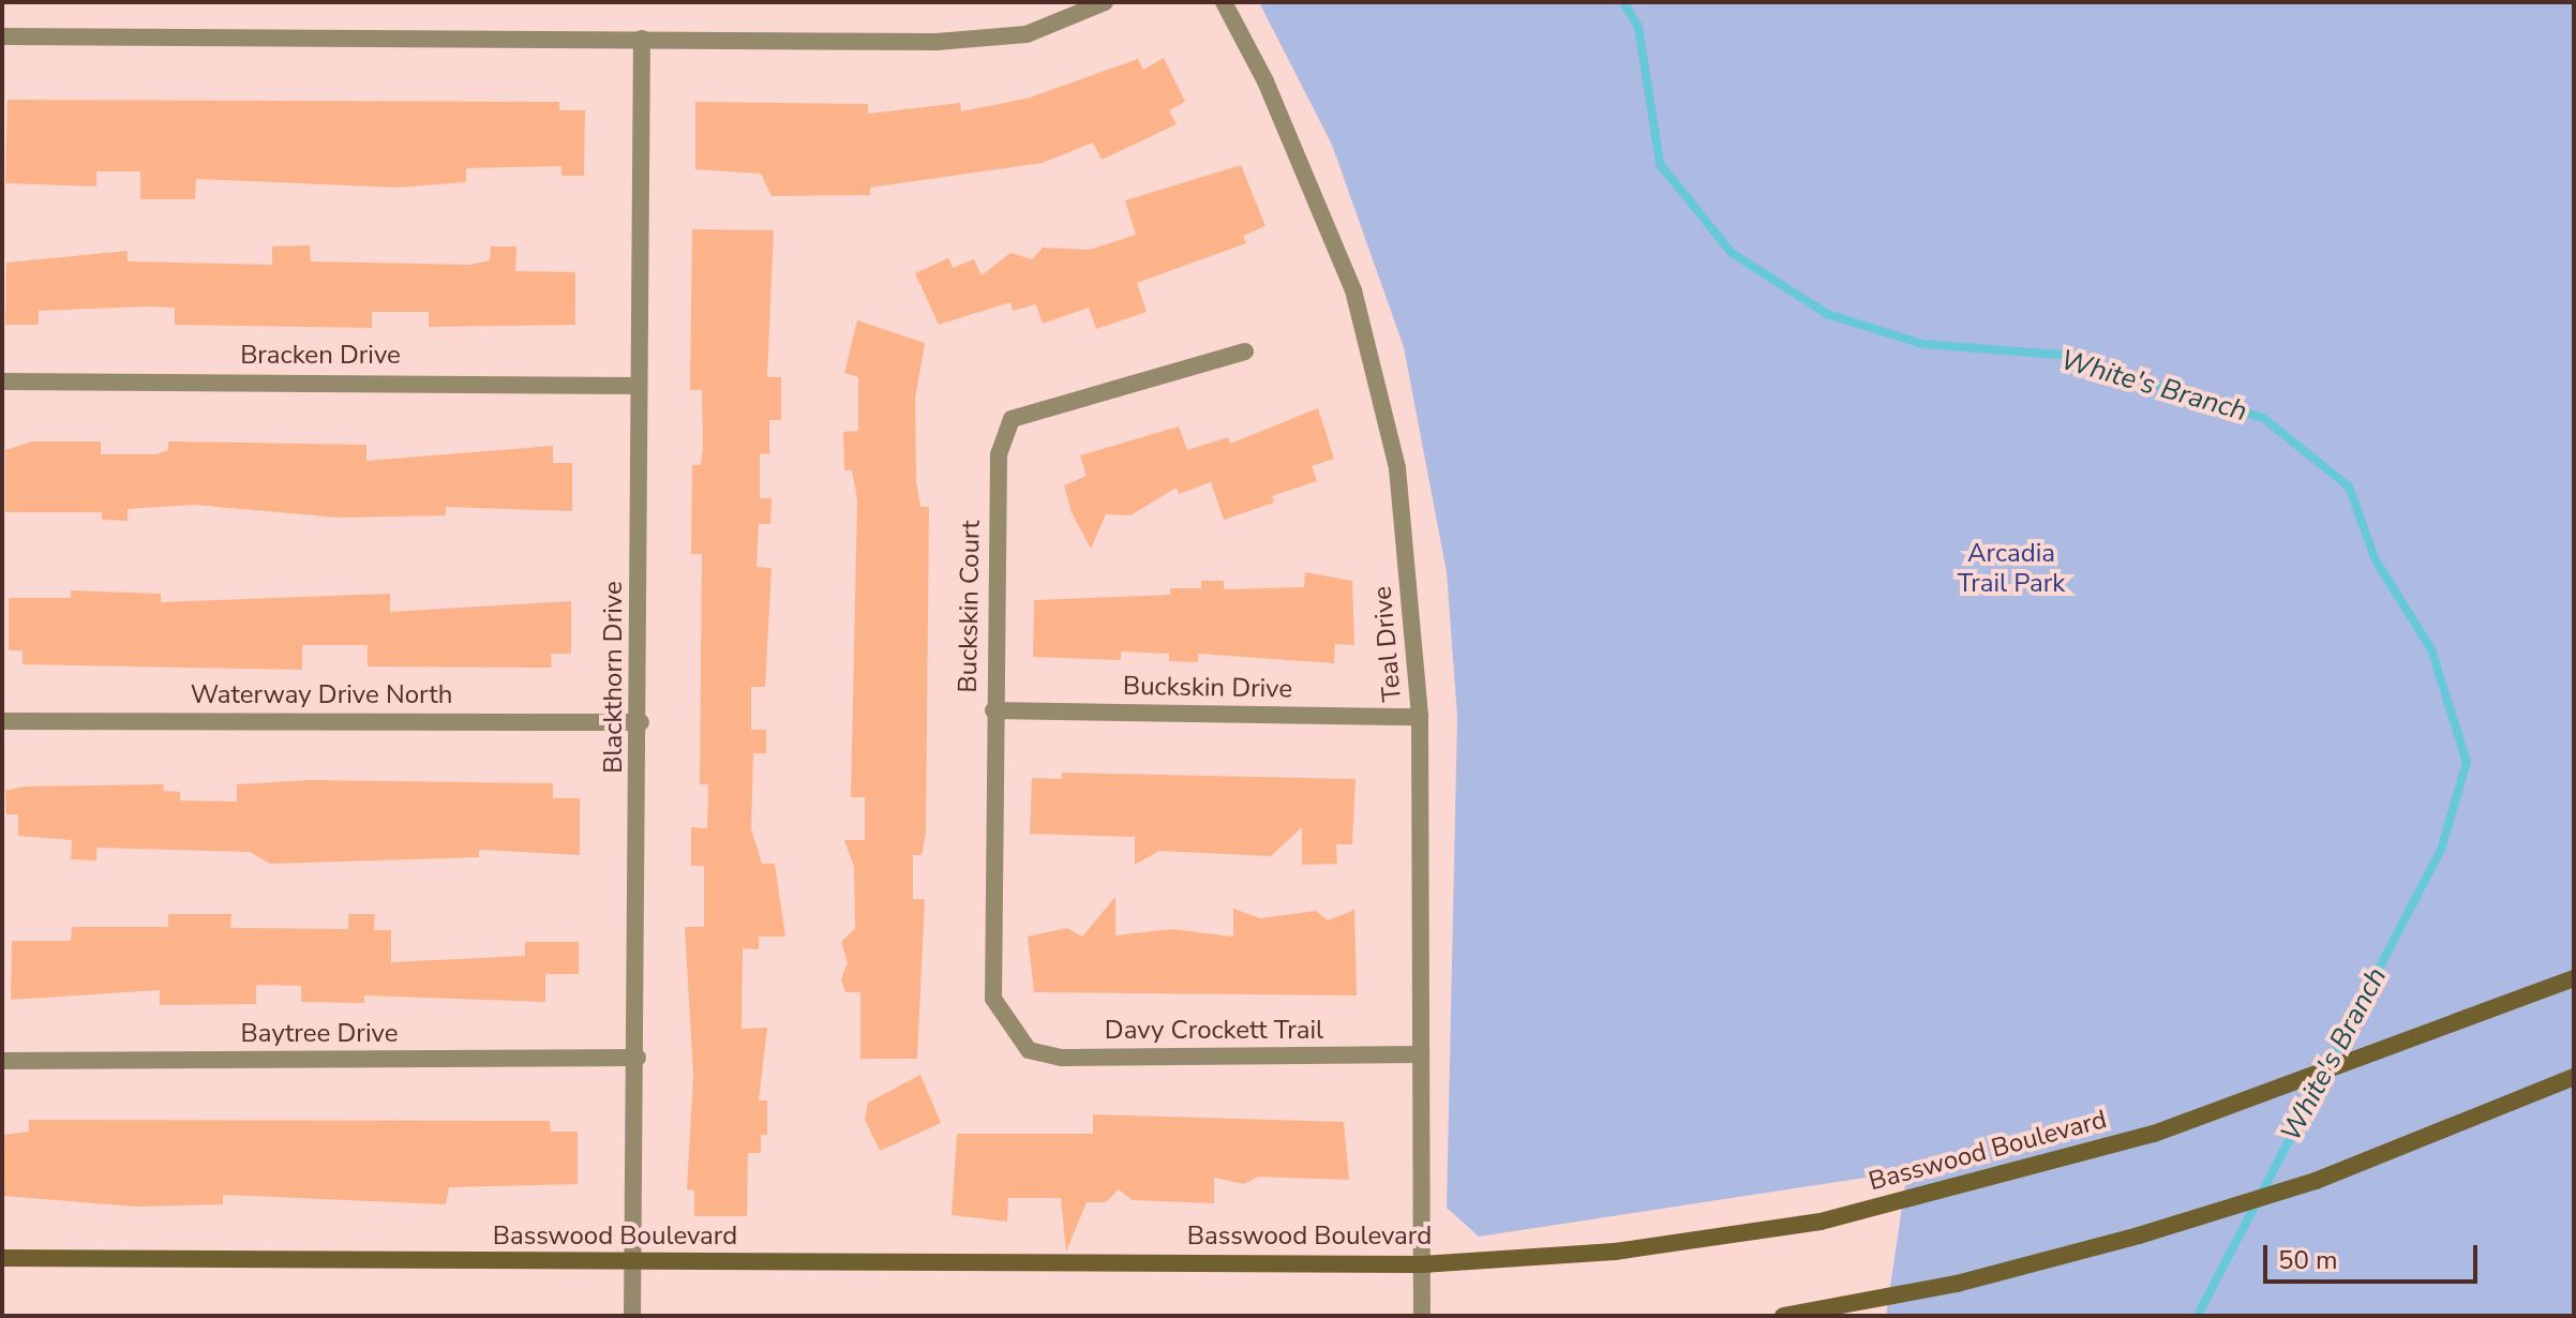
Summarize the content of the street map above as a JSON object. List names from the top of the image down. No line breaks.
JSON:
{"streets":{"main road":["Basswood Boulevard"],"street":["Bracken Drive","Buckskin Court","Teal Drive","Blackthorn Drive","Buckskin Drive","Waterway Drive North","Davy Crockett Trail","Baytree Drive"]},"crossings":[["Bracken Drive","Blackthorn Drive"],["Buckskin Court","Buckskin Drive"],["Buckskin Court","Davy Crockett Trail"],["Teal Drive","Buckskin Drive"],["Teal Drive","Davy Crockett Trail"],["Teal Drive","Basswood Boulevard"],["Blackthorn Drive","Waterway Drive North"],["Blackthorn Drive","Baytree Drive"],["Blackthorn Drive","Basswood Boulevard"]],"water":["White's Branch"],"parks":["Arcadia Trail Park"],"scale_bar":"50 m"}
